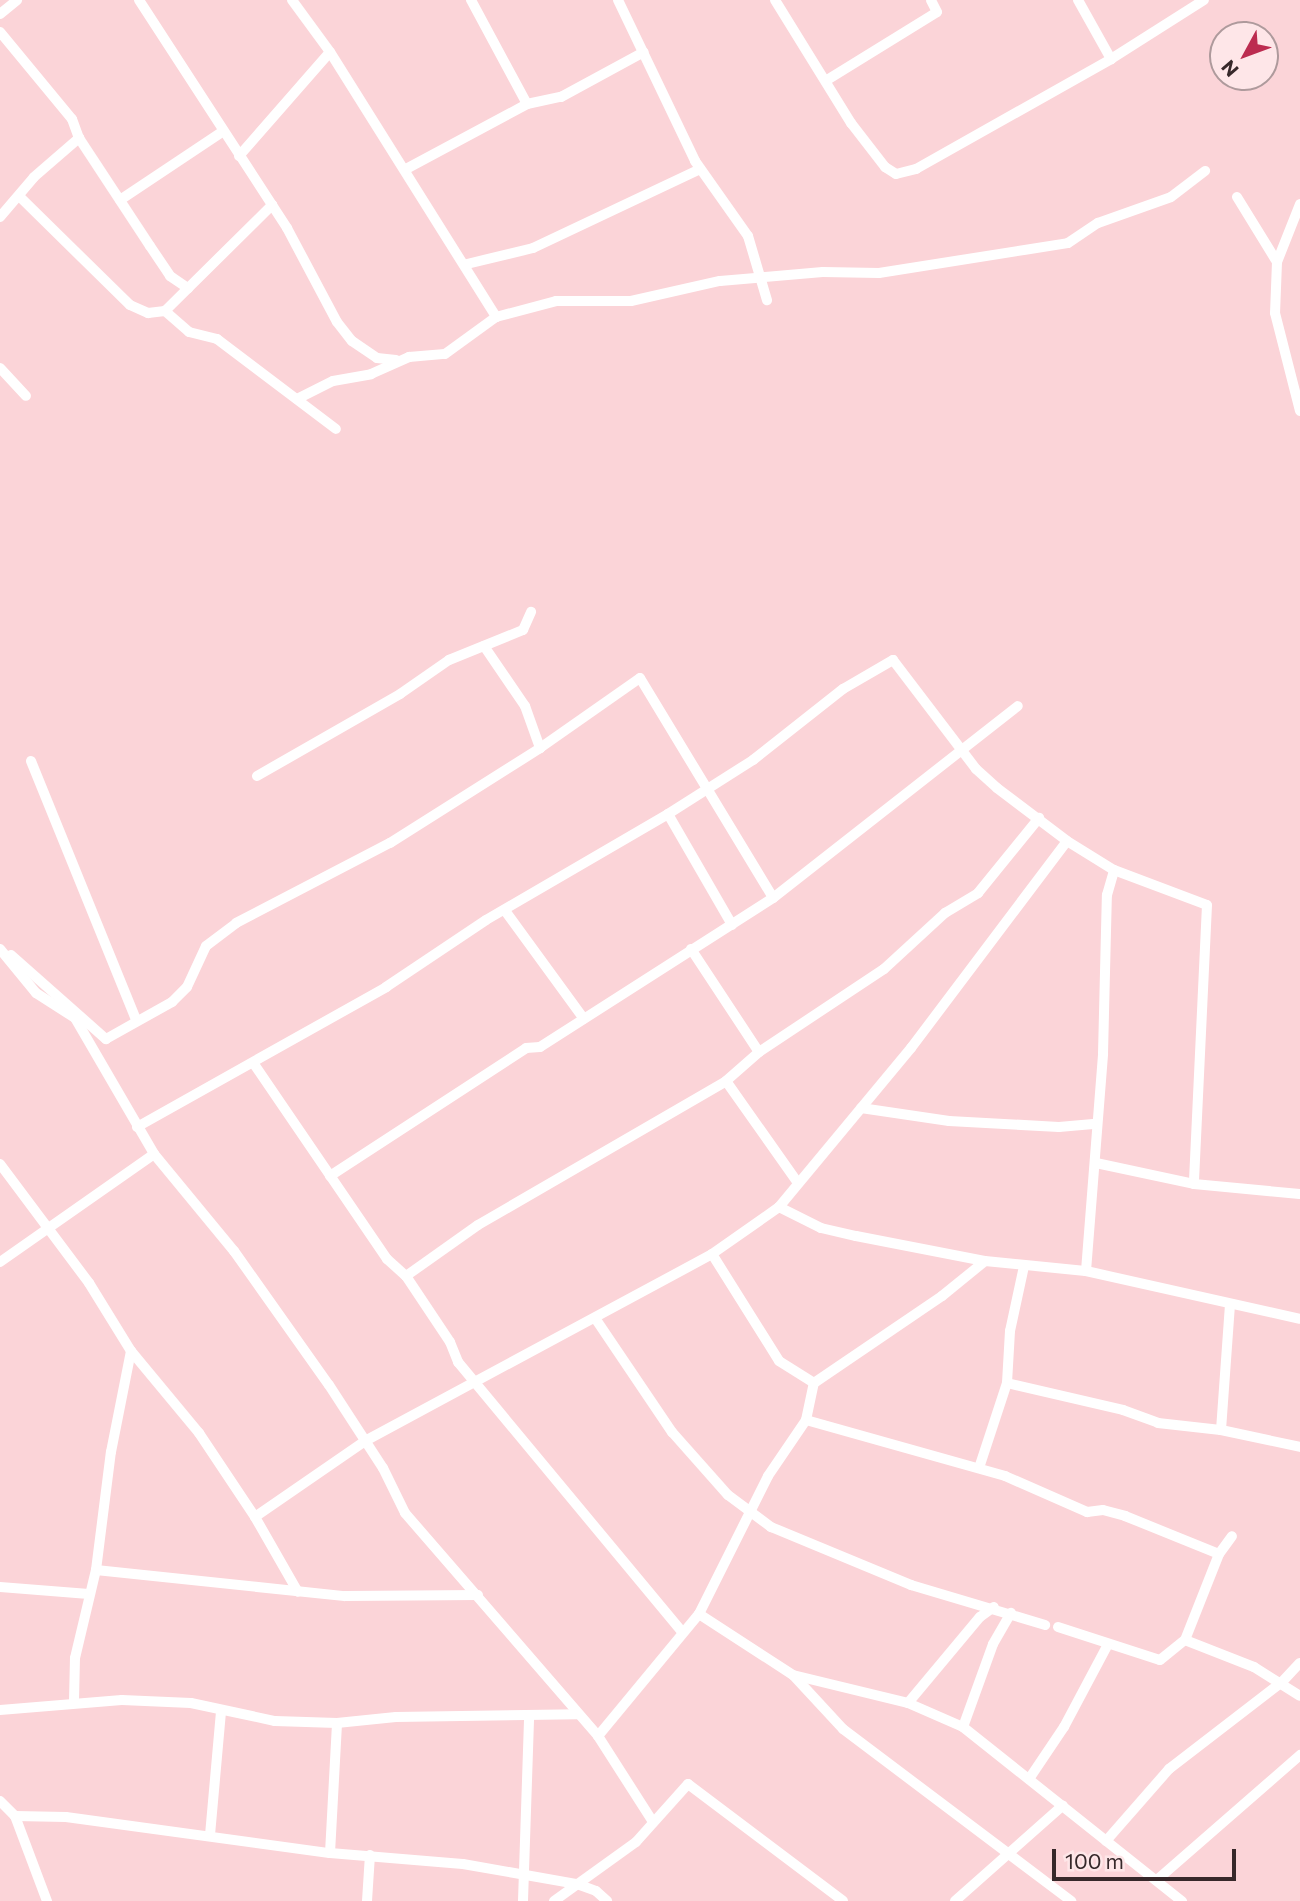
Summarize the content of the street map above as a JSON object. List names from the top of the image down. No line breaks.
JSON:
{"scale_bar":"100 m","north":"bottom left"}
